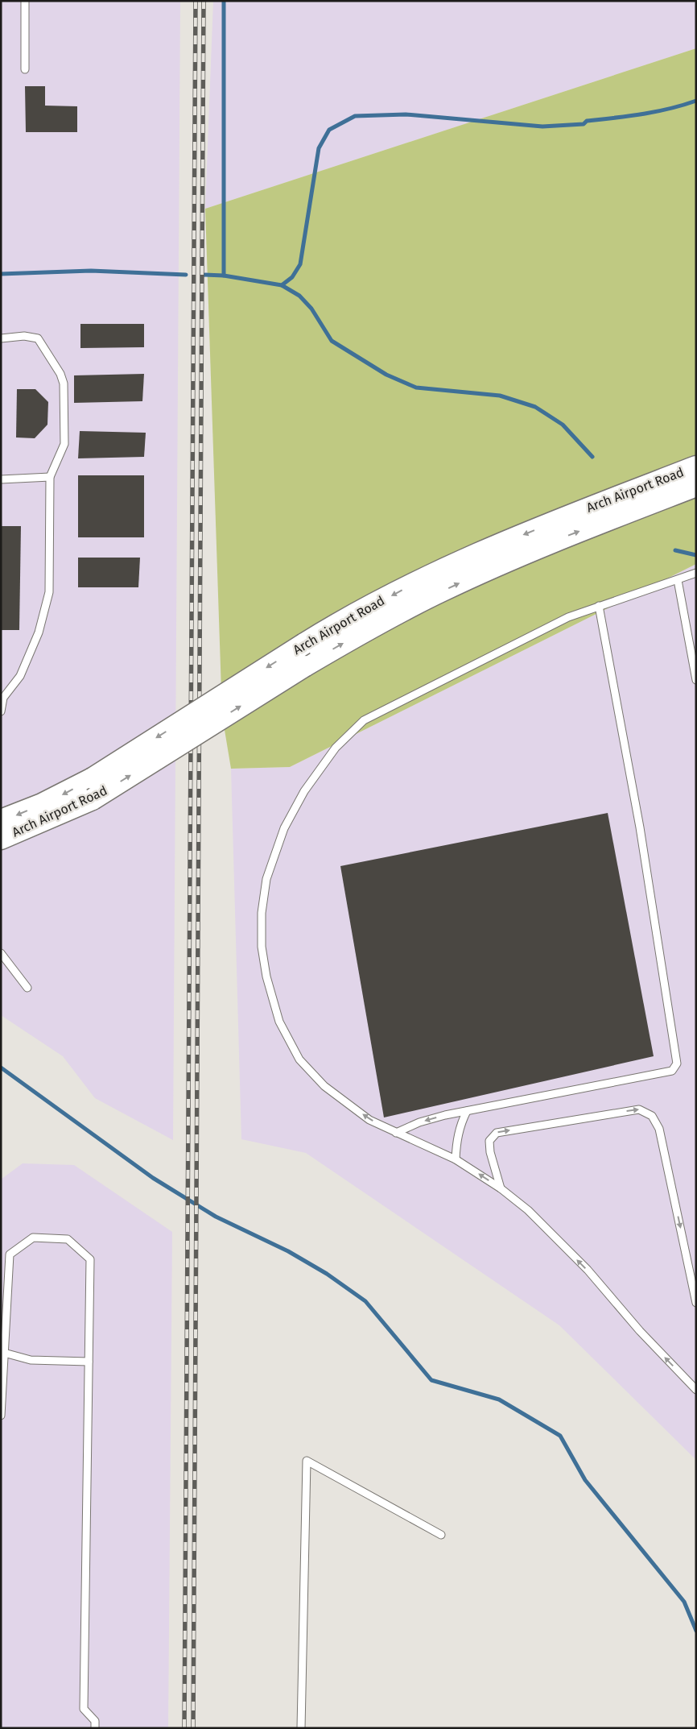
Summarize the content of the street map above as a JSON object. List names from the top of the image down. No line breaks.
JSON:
{"streets":{"main road":["Arch Airport Road"]}}
